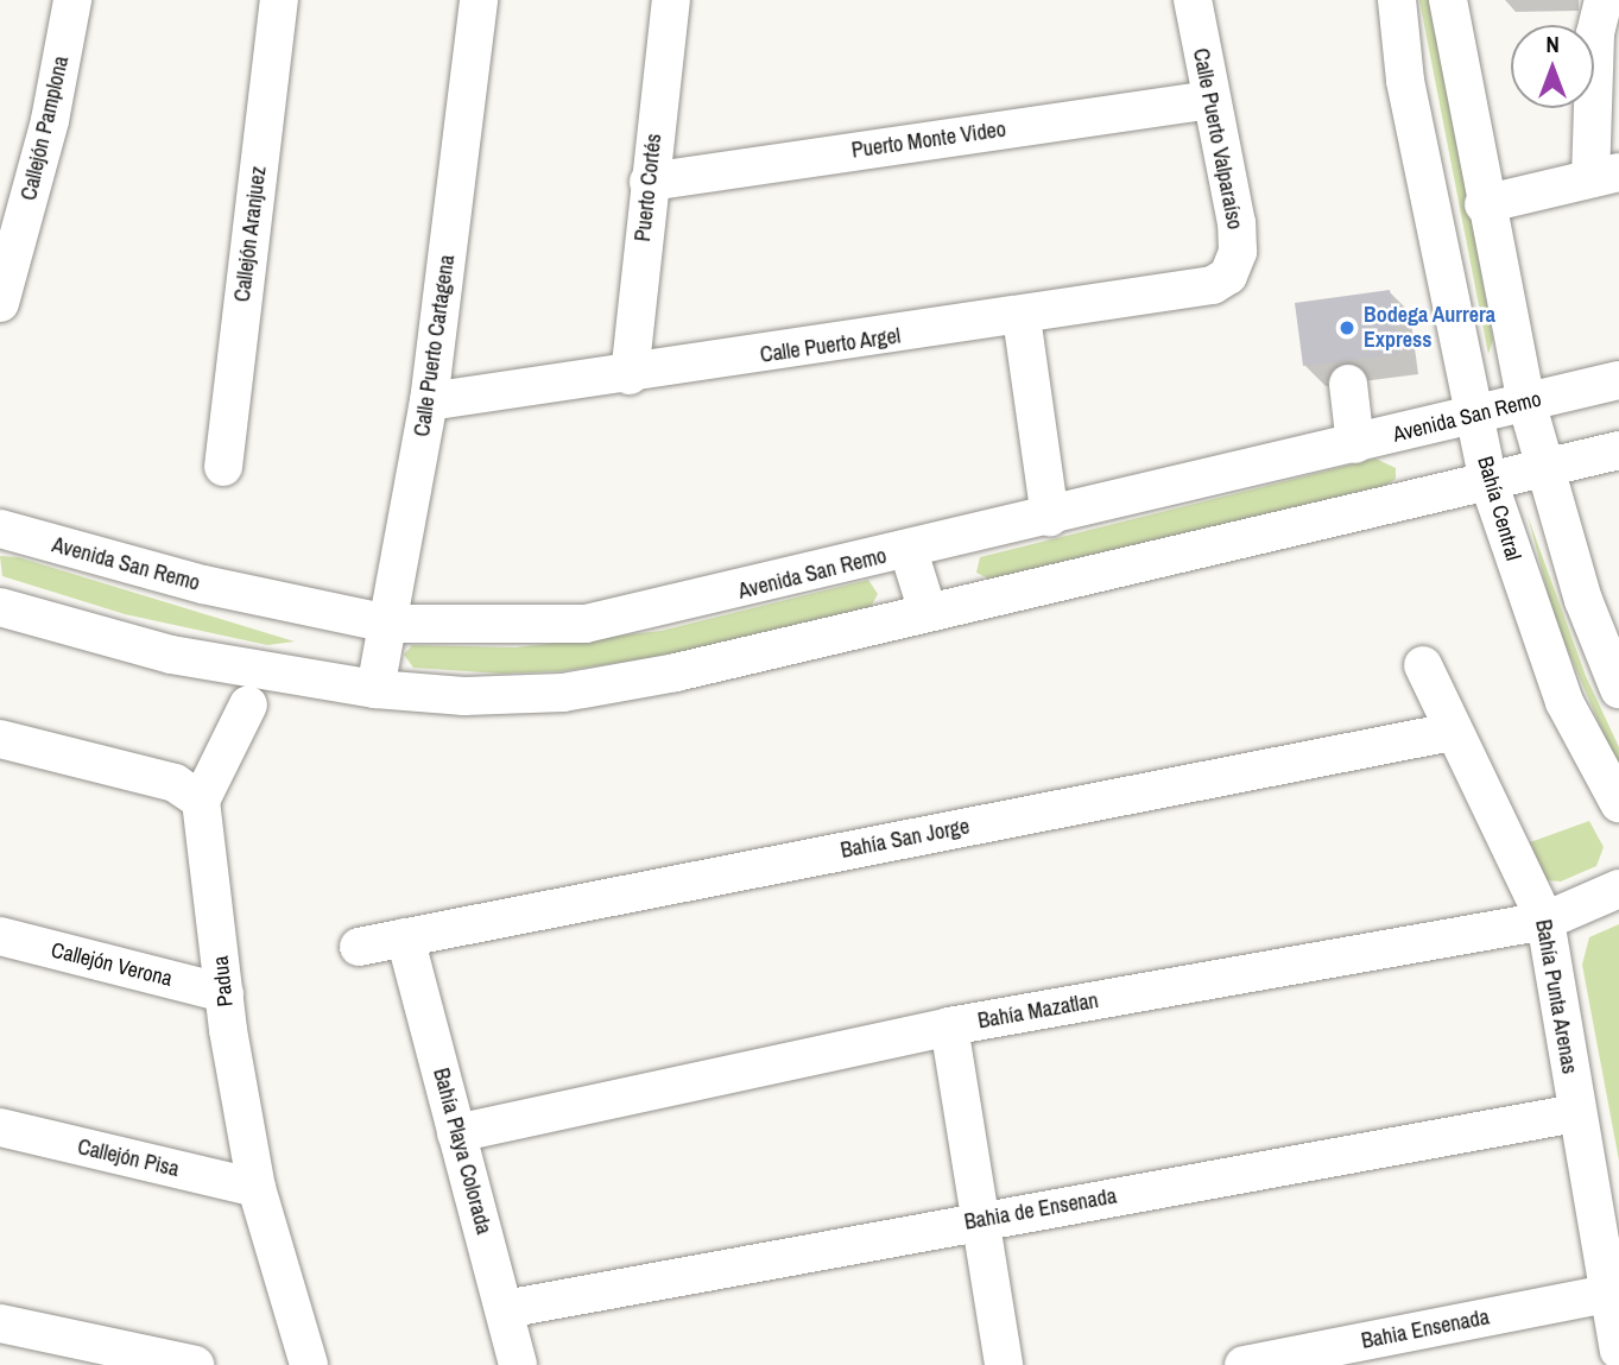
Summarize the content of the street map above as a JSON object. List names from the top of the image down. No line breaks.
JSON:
{"streets":{"street":["Callejón Pamplona","Calle Puerto Valparaíso","Puerto Monte Video","Puerto Cortés","Callejón Aranjuez","Calle Puerto Cartagena","Calle Puerto Argel","Avenida San Remo","Bahía Central","Bahía San Jorge","Callejón Verona","Padua","Bahía Punta Arenas","Bahía Mazatlan","Bahía Playa Colorada","Callejón Pisa","Bahia de Ensenada","Bahia Ensenada"]},"crossings":[["Calle Puerto Valparaíso","Puerto Monte Video"],["Calle Puerto Valparaíso","Calle Puerto Argel"],["Puerto Monte Video","Puerto Cortés"],["Puerto Cortés","Calle Puerto Argel"],["Calle Puerto Cartagena","Calle Puerto Argel"],["Calle Puerto Cartagena","Avenida San Remo"],["Avenida San Remo","Bahía Central"],["Bahía San Jorge","Bahía Punta Arenas"],["Bahía San Jorge","Bahía Playa Colorada"],["Callejón Verona","Padua"],["Padua","Callejón Pisa"],["Bahía Punta Arenas","Bahía Mazatlan"],["Bahía Punta Arenas","Bahia de Ensenada"],["Bahía Punta Arenas","Bahia Ensenada"],["Bahía Mazatlan","Bahía Playa Colorada"],["Bahía Playa Colorada","Bahia de Ensenada"]],"places":["Bodega Aurrera Express"],"north":"top"}
